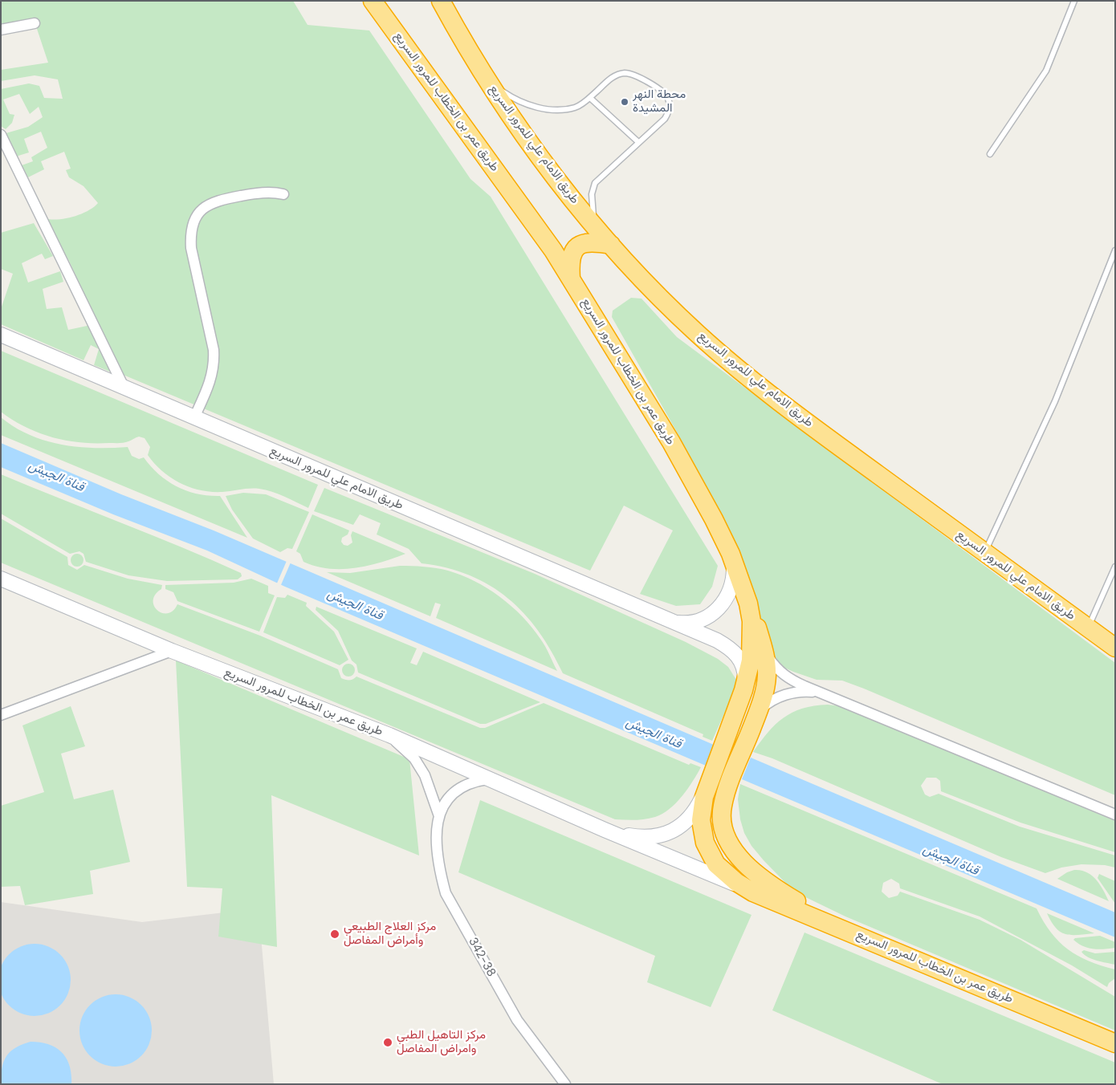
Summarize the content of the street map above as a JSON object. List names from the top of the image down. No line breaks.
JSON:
{"streets":{"highway":["طريق عمر بن الخطاب للمرور السريع","طريق الامام علي للمرور السريع"],"street":["342-38"]},"crossings":[["طريق عمر بن الخطاب للمرور السريع","طريق الامام علي للمرور السريع"]],"water":["قناة الجيش"],"places":["محطة النهر المشيدة","مركز العلاج الطبيعي وأمراض المفاصل","مركز التاهيل الطبي وامراض المفاصل"]}
